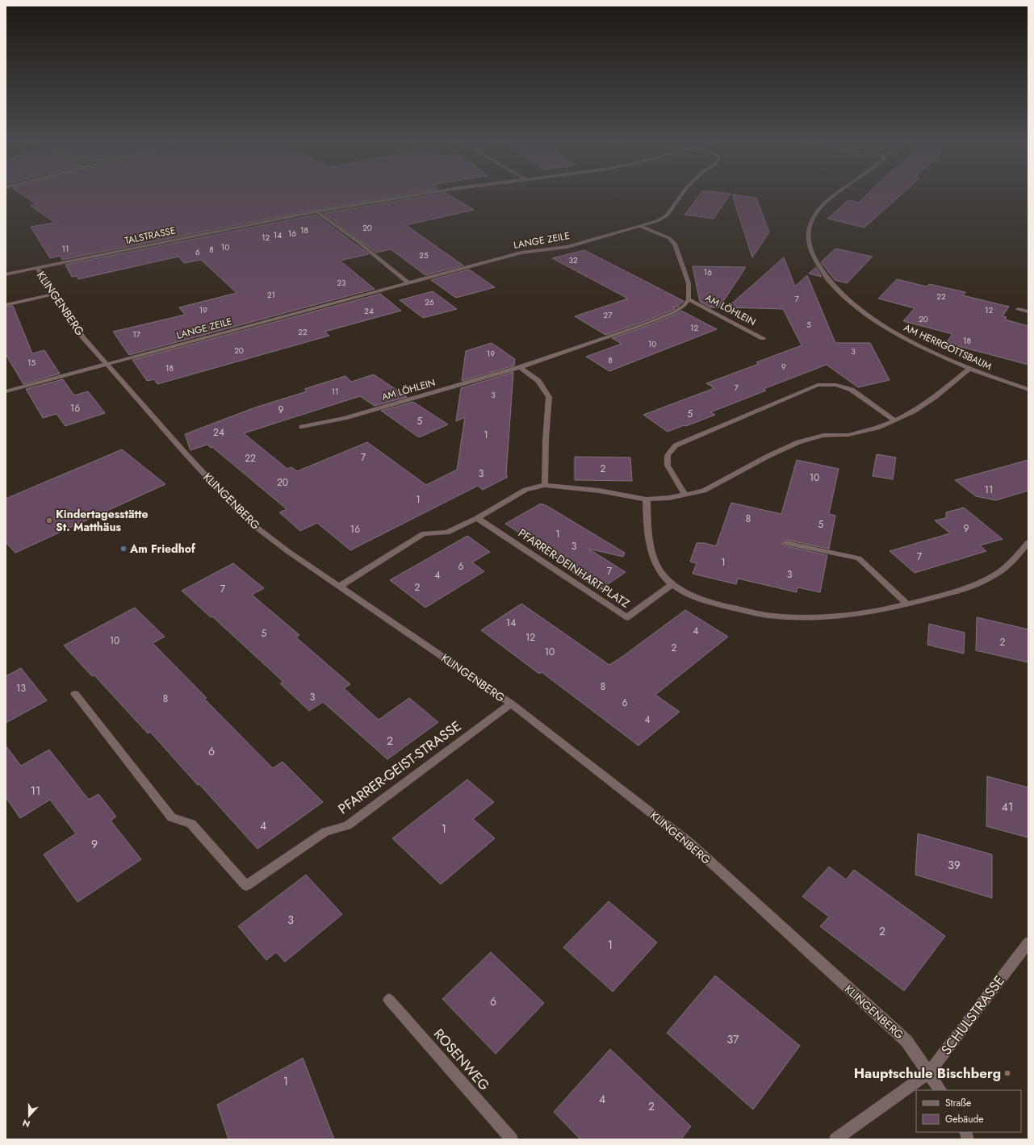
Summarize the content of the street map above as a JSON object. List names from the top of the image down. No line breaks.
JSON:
{"streets":{"street":["TALSTRASSE","LANGE ZEILE","KLINGENBERG","AM LÖHLEIN","AM HERRGOTTSBAUM","PFARRER-DEINHART-PLATZ","PFARRER-GEIST-STRASSE","SCHULSTRASSE","ROSENWEG"]},"crossings":[["TALSTRASSE","KLINGENBERG"],["LANGE ZEILE","KLINGENBERG"],["LANGE ZEILE","AM LÖHLEIN"],["KLINGENBERG","PFARRER-GEIST-STRASSE"],["KLINGENBERG","SCHULSTRASSE"]],"places":["Kindertagesstätte St. Matthäus","Am Friedhof","Hauptschule Bischberg"],"house_numbers":["20","18","16","14","12","10","11","8","6","25","32","16","23","21","22","7","26","19","12","24","27","20","5","12","22","17","18","10","20","3","19","8","15","9","18","7","11","3","16","9","5","5","24","1","7","22","2","3","10","20","11","1","8","5","9","16","1","3","7","1","6","7","3","4","2","7","14","4","5","12","10","2","2","10","8","13","3","8","6","4","2","6","11","41","4","1","9","39","3","2","1","6","37","1","4","2"],"legend":["Straße","Gebäude"],"north":"bottom"}
